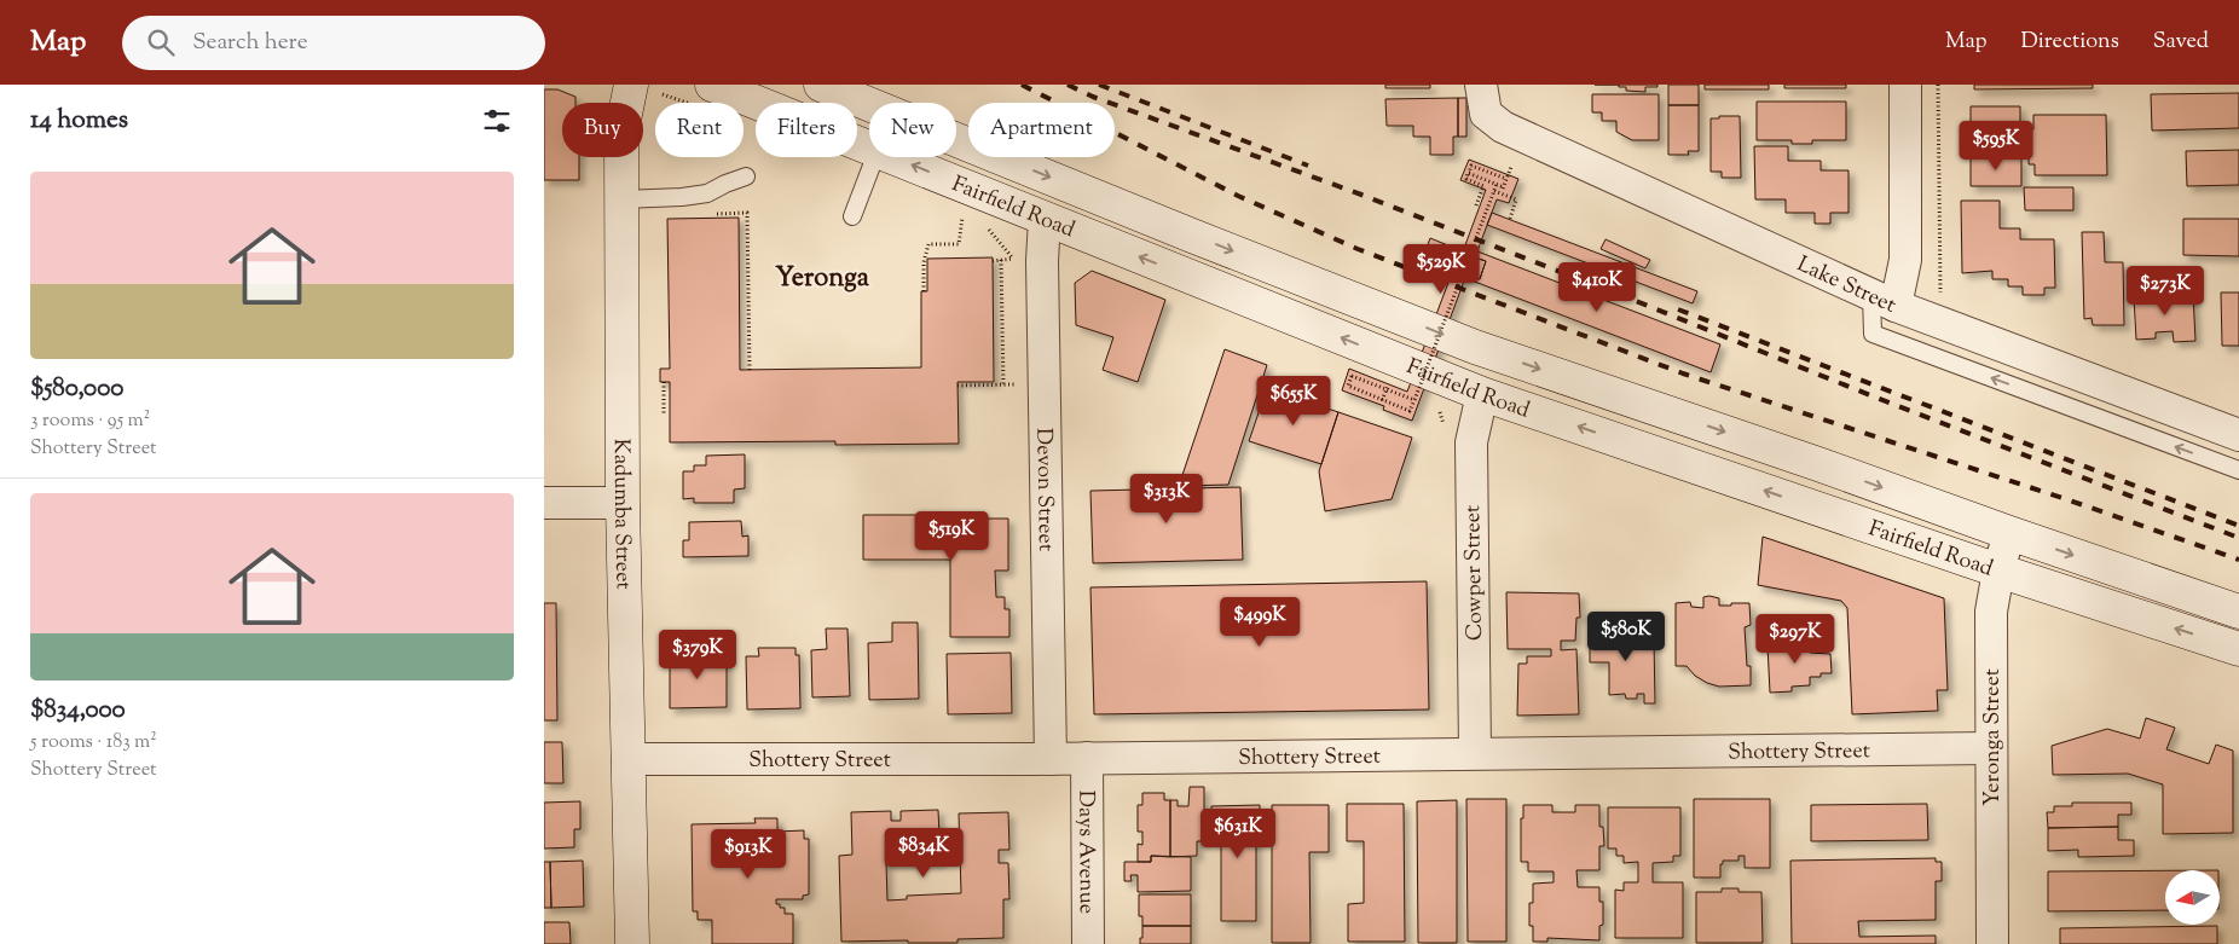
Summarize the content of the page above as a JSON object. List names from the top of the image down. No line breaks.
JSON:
{"streets":{"main road":["Fairfield Road","Kadumba Street"],"street":["Lake Street","Devon Street","Cowper Street","Yeronga Street","Shottery Street","Days Avenue"]},"crossings":[["Fairfield Road","Devon Street"],["Fairfield Road","Cowper Street"],["Fairfield Road","Yeronga Street"],["Devon Street","Shottery Street"],["Kadumba Street","Shottery Street"],["Cowper Street","Shottery Street"],["Yeronga Street","Shottery Street"],["Shottery Street","Days Avenue"]],"districts":["Yeronga"],"north":"left","page":{"header":"Map","search":"Search here","nav":["Map","Directions","Saved"],"heading":"14 homes","chip":["Buy","Rent","Filters","New","Apartment"],"price":["$595K","$529K","$410K","$273K","$655K","$313K","$519K","$499K","$580K","$297K","$379K","$631K","$834K","$913K"],"list":[{"name":"$580,000","note":"3 rooms · 95 m² · Shottery Street"},{"name":"$834,000","note":"5 rooms · 183 m² · Shottery Street"}]}}
